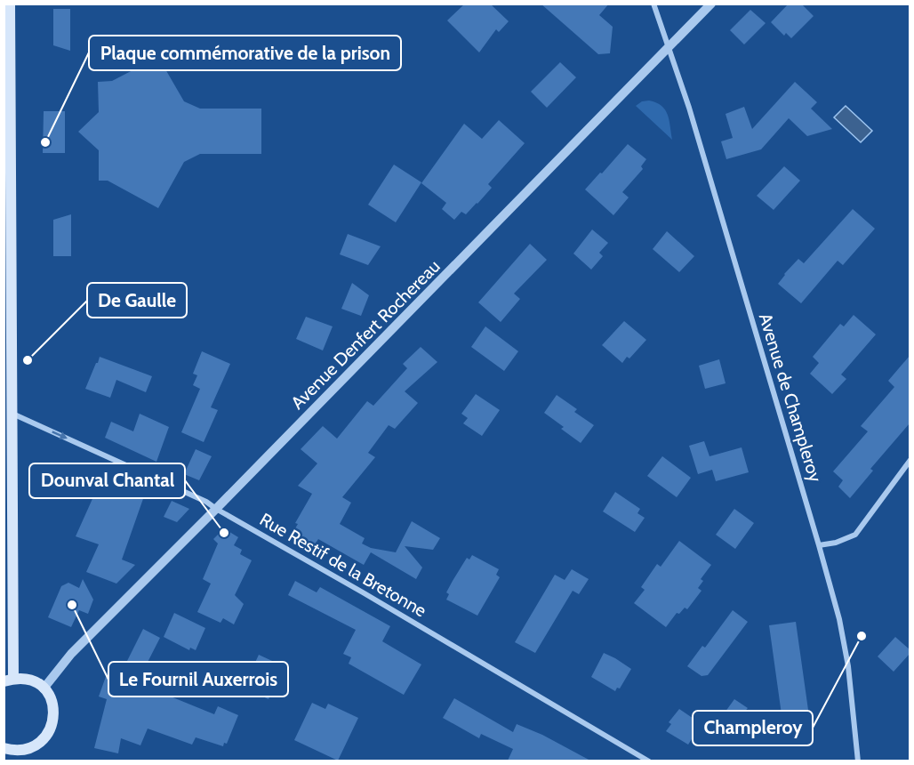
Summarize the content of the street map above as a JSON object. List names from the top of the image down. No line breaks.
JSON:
{"streets":{"street":["Avenue Denfert Rochereau","Avenue de Champleroy","Rue Restif de la Bretonne"]},"crossings":[["Avenue Denfert Rochereau","Avenue de Champleroy"],["Avenue Denfert Rochereau","Rue Restif de la Bretonne"]],"places":["Plaque commémorative de la prison","De Gaulle","Dounval Chantal","Le Fournil Auxerrois","Champleroy"]}
